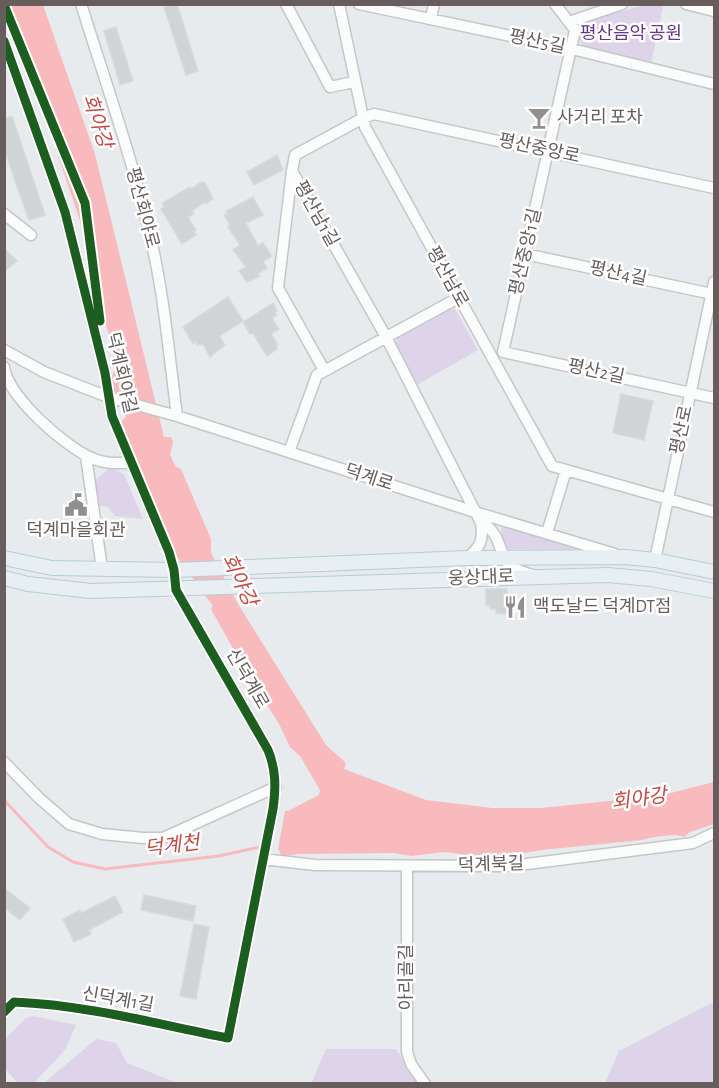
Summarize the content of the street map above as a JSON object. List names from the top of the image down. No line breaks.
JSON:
{"streets":{"main road":["평산로","웅상대로"],"street":["평산5길","평산중앙로","평산회야로","평산남1길","평산중앙1길","평산4길","평산남로","평산2길","덕계회야길","덕계로","신덕계로","덕계북길","아리골길","신덕계1길"]},"crossings":[["평산5길","평산중앙1길"],["평산중앙로","평산남1길"],["평산중앙로","평산중앙1길"],["평산중앙로","평산남로"],["평산회야로","덕계로"],["평산남1길","평산남로"],["평산남1길","덕계로"],["평산중앙1길","평산4길"],["평산중앙1길","평산2길"],["평산4길","평산로"],["평산2길","평산로"],["덕계회야길","덕계로"],["덕계회야길","신덕계로"],["평산로","웅상대로"],["웅상대로","신덕계로"],["신덕계로","덕계북길"],["신덕계로","신덕계1길"],["덕계북길","아리골길"],["덕계북길","신덕계1길"]],"water":["회야강","덕계천"],"parks":["평산음악 공원"],"places":{"bar":["사거리 포차"],"public building":["덕계마을회관"],"restaurant":["맥도날드 덕계DT점"]}}
